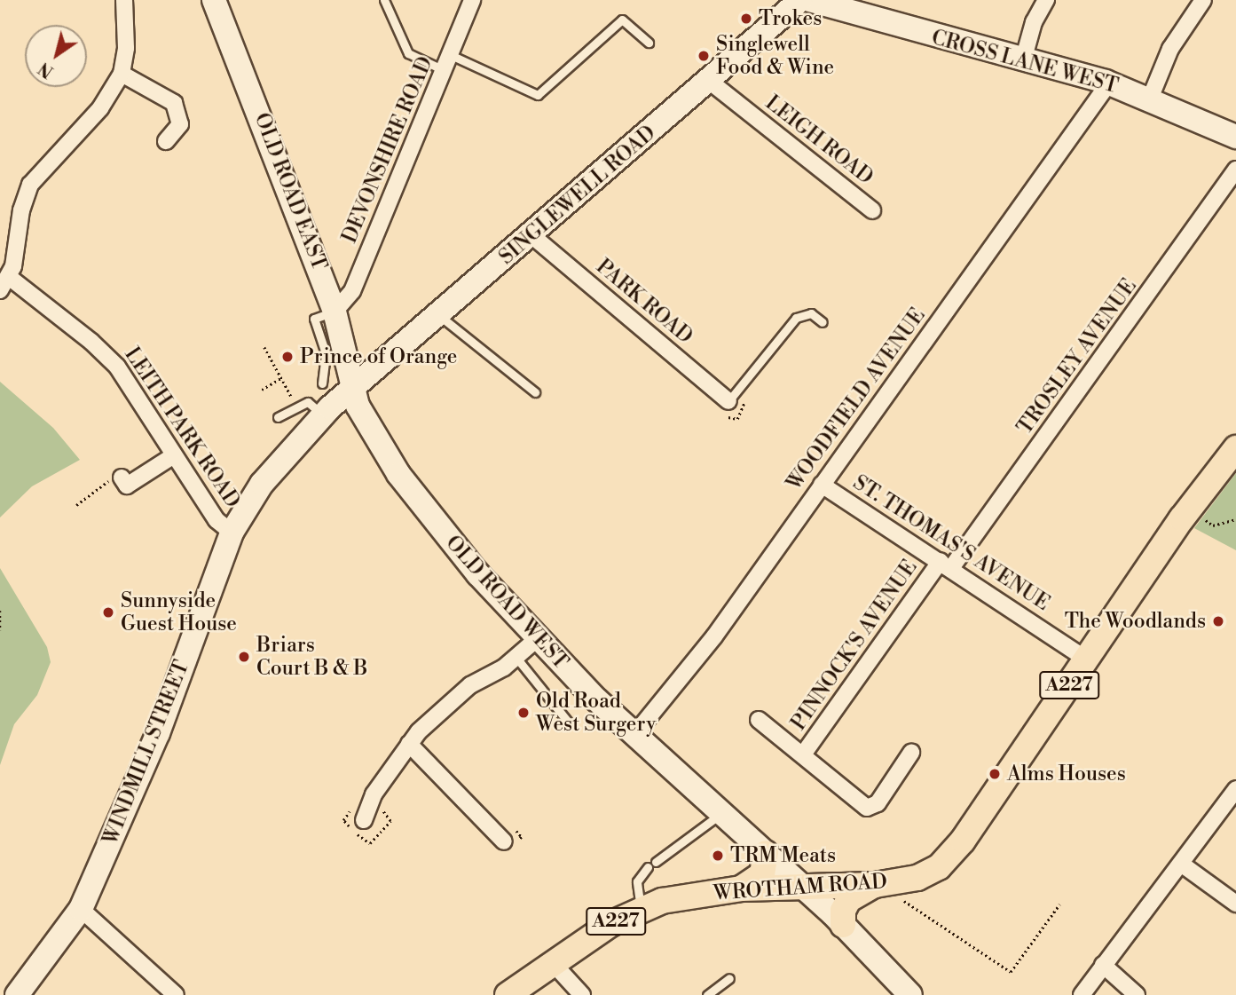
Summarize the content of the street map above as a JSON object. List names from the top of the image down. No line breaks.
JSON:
{"streets":{"main road":["A227","WROTHAM ROAD"],"street":["CROSS LANE WEST","LEIGH ROAD","DEVONSHIRE ROAD","OLD ROAD EAST","SINGLEWELL ROAD","PARK ROAD","TROSLEY AVENUE","WOODFIELD AVENUE","LEITH PARK ROAD","ST. THOMAS'S AVENUE","OLD ROAD WEST","PINNOCK'S AVENUE","WINDMILL STREET"]},"crossings":[["CROSS LANE WEST","WOODFIELD AVENUE"],["LEIGH ROAD","SINGLEWELL ROAD"],["DEVONSHIRE ROAD","OLD ROAD EAST"],["OLD ROAD EAST","SINGLEWELL ROAD"],["OLD ROAD EAST","OLD ROAD WEST"],["OLD ROAD EAST","WINDMILL STREET"],["SINGLEWELL ROAD","PARK ROAD"],["SINGLEWELL ROAD","OLD ROAD WEST"],["SINGLEWELL ROAD","WINDMILL STREET"],["TROSLEY AVENUE","ST. THOMAS'S AVENUE"],["TROSLEY AVENUE","PINNOCK'S AVENUE"],["WOODFIELD AVENUE","ST. THOMAS'S AVENUE"],["WOODFIELD AVENUE","OLD ROAD WEST"],["LEITH PARK ROAD","WINDMILL STREET"],["ST. THOMAS'S AVENUE","PINNOCK'S AVENUE"],["ST. THOMAS'S AVENUE","WROTHAM ROAD"],["OLD ROAD WEST","A227"],["OLD ROAD WEST","WINDMILL STREET"],["OLD ROAD WEST","WROTHAM ROAD"],["A227","WROTHAM ROAD"]],"places":["Trokes","Singlewell Food & Wine","Prince of Orange","Sunnyside Guest House","The Woodlands","Briars Court B & B","Old Road West Surgery","Alms Houses","TRM Meats"],"north":"bottom left"}
